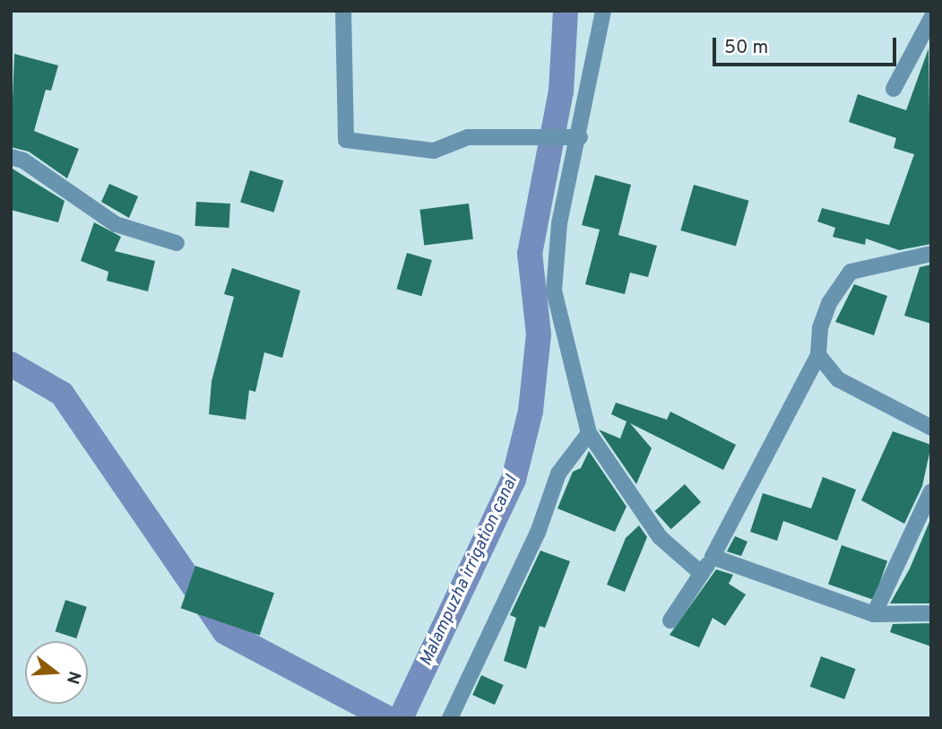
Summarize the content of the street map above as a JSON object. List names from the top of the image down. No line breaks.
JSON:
{"water":["Malampuzha irrigation canal"],"scale_bar":"50 m","north":"right"}
